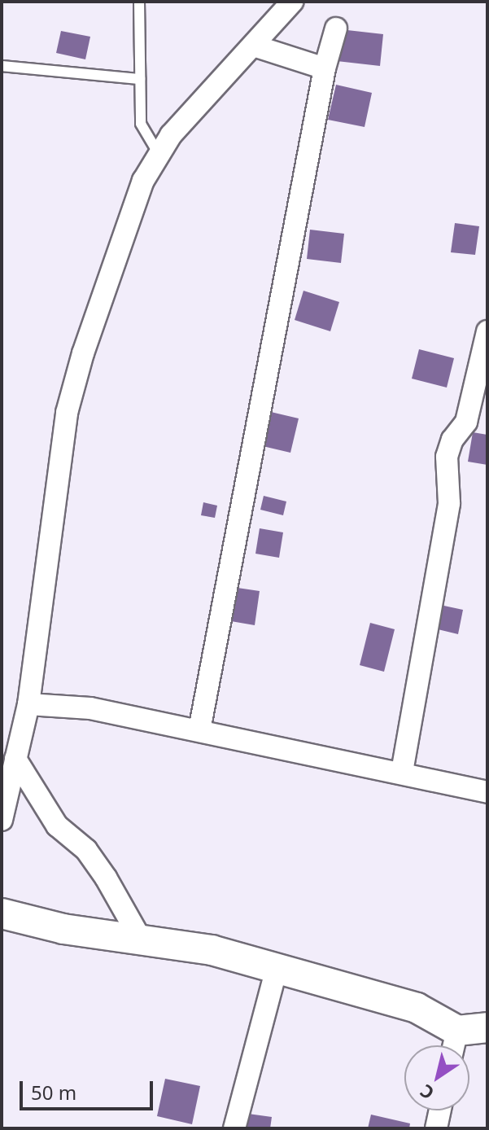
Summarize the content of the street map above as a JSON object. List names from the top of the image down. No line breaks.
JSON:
{"scale_bar":"50 m","north":"bottom left"}
